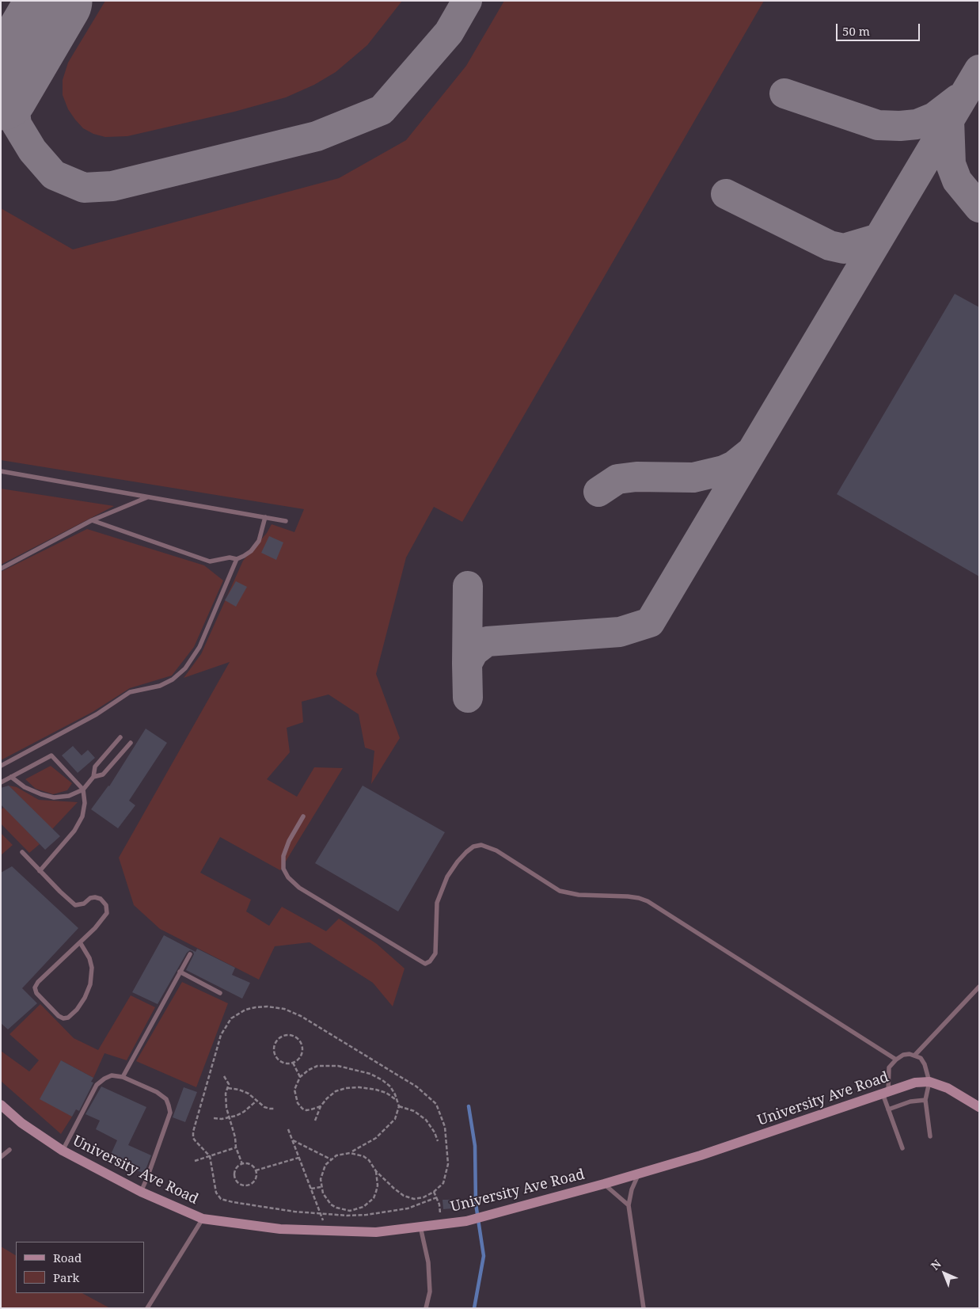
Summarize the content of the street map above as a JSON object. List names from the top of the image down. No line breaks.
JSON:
{"streets":{"street":["University Ave Road"]},"legend":["Road","Park"],"scale_bar":"50 m","north":"top left"}
